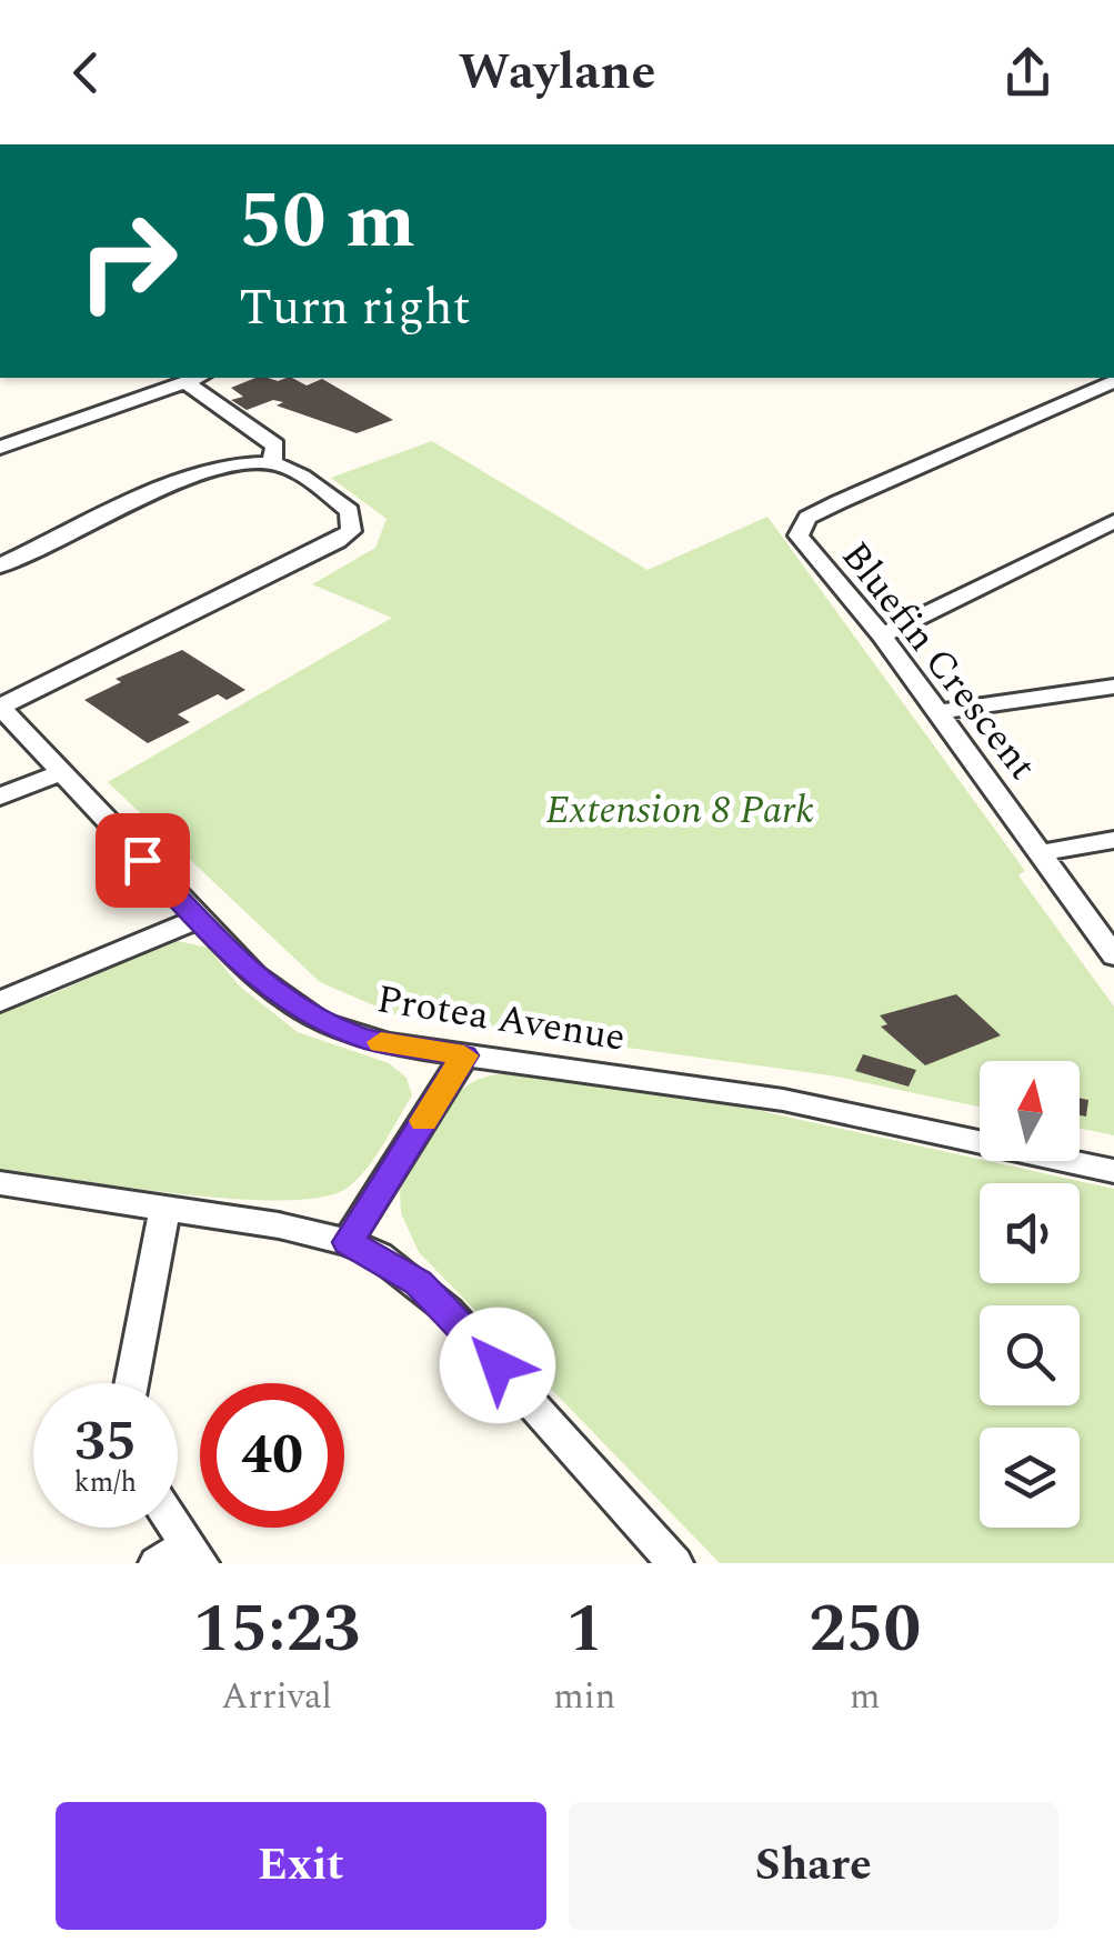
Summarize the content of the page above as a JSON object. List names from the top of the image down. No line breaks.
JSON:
{"streets":{"street":["Bluefin Crescent","Protea Avenue"]},"parks":["Extension 8 Park"],"north":"top","page":{"header":"Waylane","turn":["50 m","Turn right"],"speed":"35 km/h","limit":"40","eta":["15:23","Arrival","1","min","250","m"],"buttons":["Exit","Share"]}}
